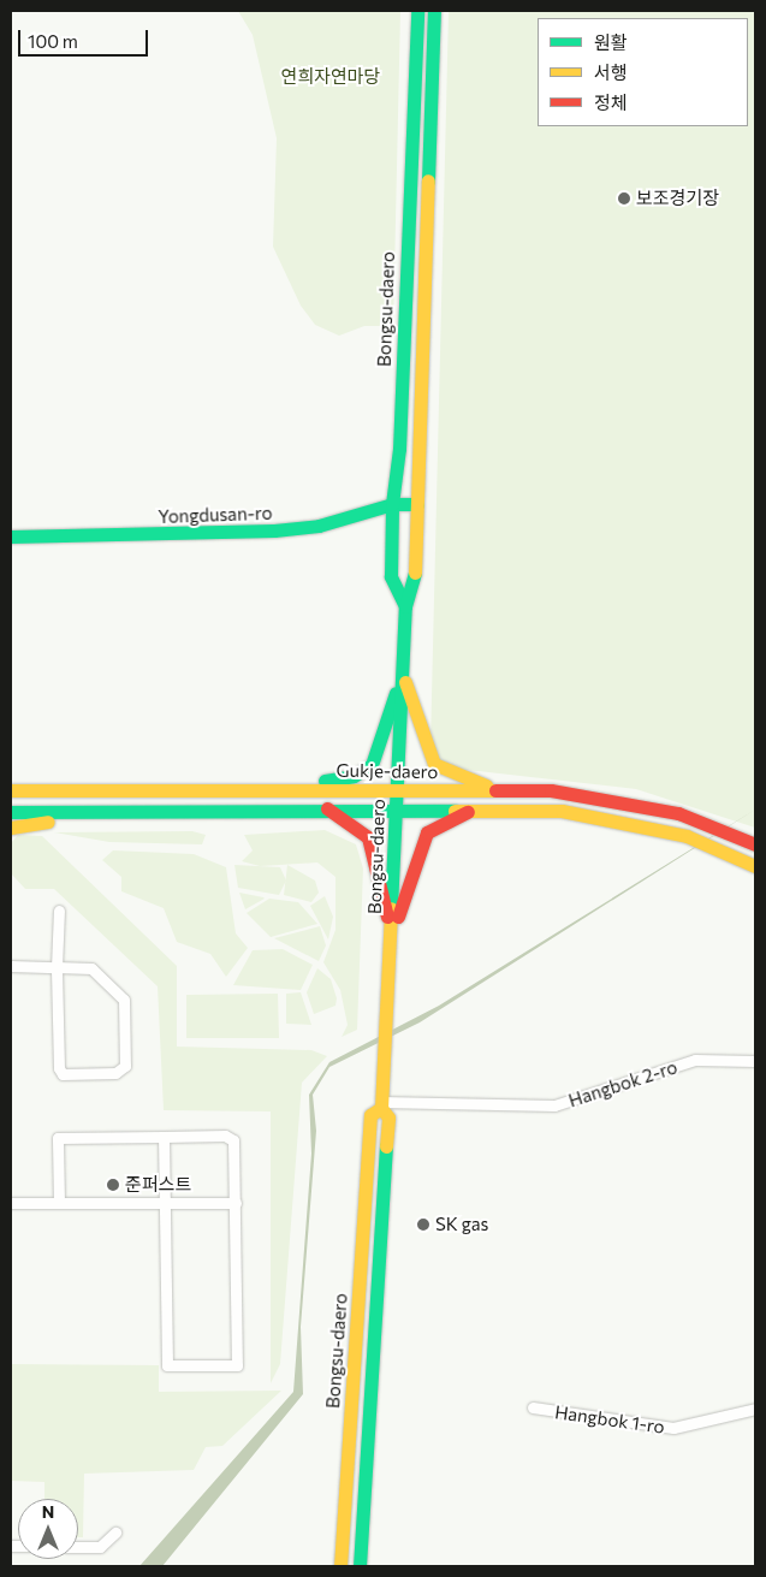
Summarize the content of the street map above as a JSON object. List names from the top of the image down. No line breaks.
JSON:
{"streets":{"main road":["Bongsu-daero","Yongdusan-ro","Gukje-daero"],"street":["Hangbok 2-ro","Hangbok 1-ro"]},"crossings":[["Bongsu-daero","Yongdusan-ro"],["Bongsu-daero","Gukje-daero"],["Bongsu-daero","Hangbok 2-ro"]],"parks":["연희자연마당"],"places":["보조경기장","준퍼스트","SK gas"],"legend":["원활","서행","정체"],"scale_bar":"100 m","north":"top"}
